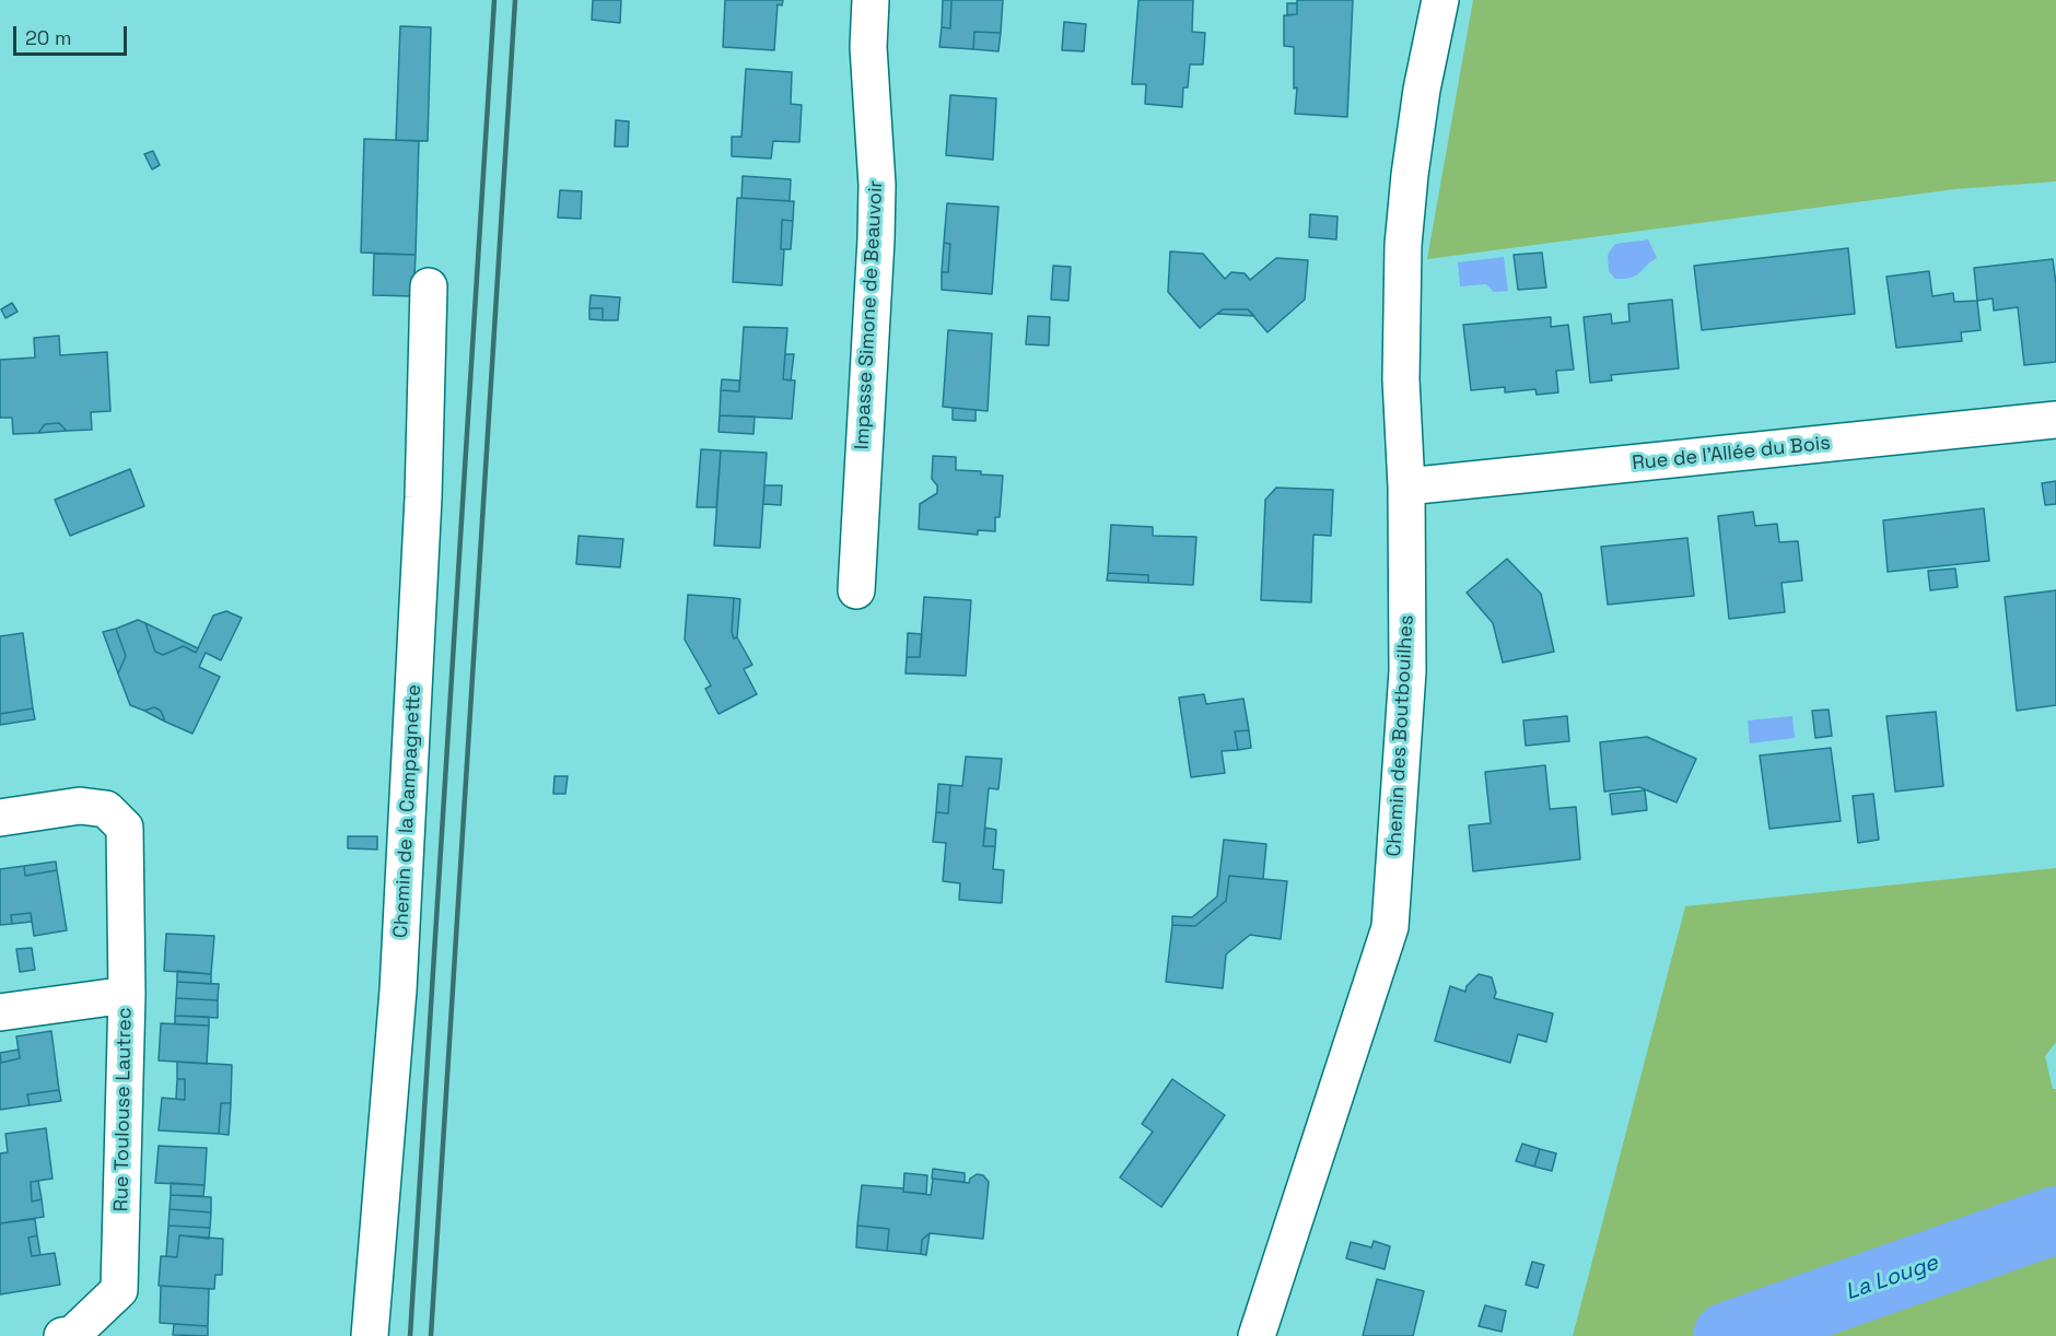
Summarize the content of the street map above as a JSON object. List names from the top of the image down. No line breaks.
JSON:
{"streets":{"street":["Impasse Simone de Beauvoir","Rue de l'Allée du Bois","Chemin des Boutbouilhes","Chemin de la Campagnette","Rue Toulouse Lautrec"]},"crossings":[["Rue de l'Allée du Bois","Chemin des Boutbouilhes"]],"water":["La Louge"],"scale_bar":"20 m"}
